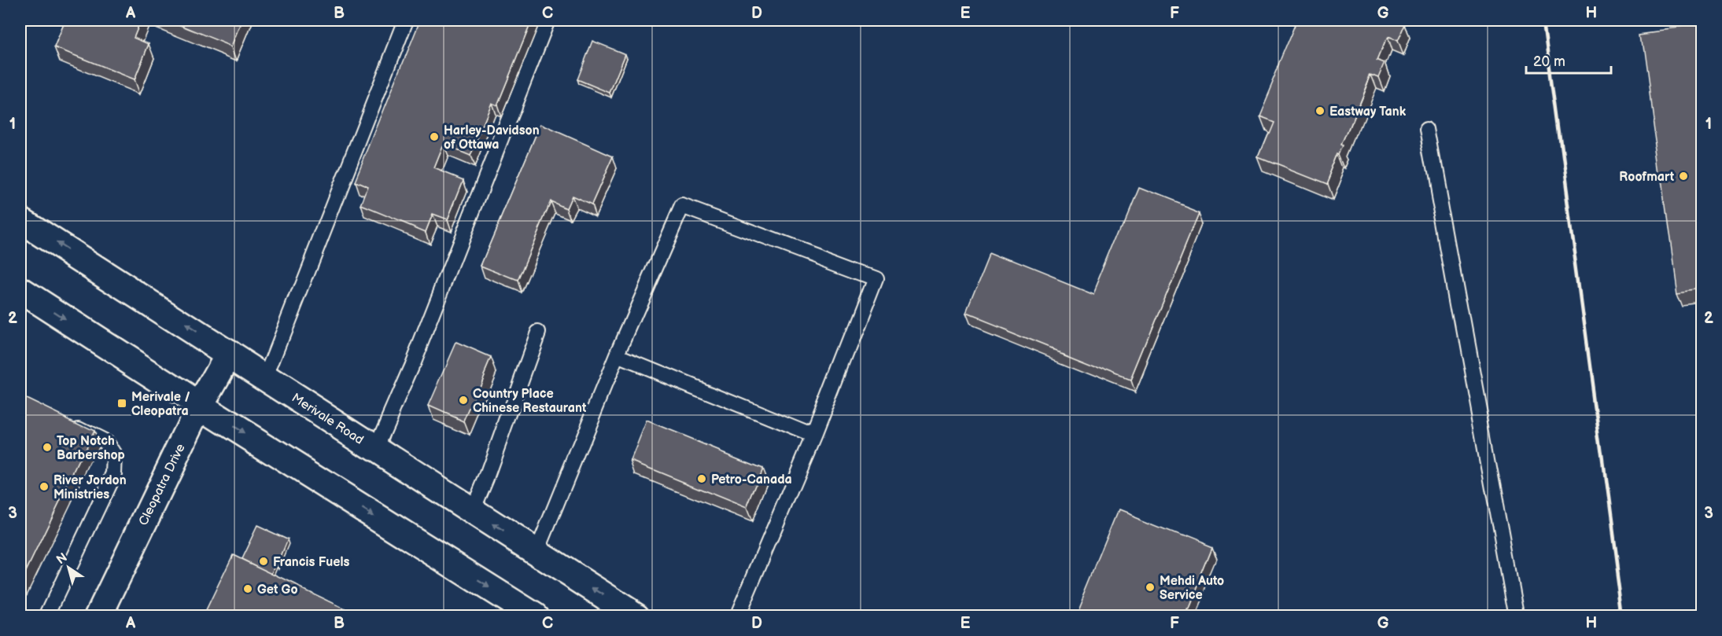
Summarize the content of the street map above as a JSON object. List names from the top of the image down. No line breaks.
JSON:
{"streets":{"main road":["Merivale Road","Cleopatra Drive"]},"crossings":[["Merivale Road","Cleopatra Drive"]],"places":{"other":["Eastway Tank","Harley-Davidson of Ottawa","Roofmart","Country Place Chinese Restaurant","Top Notch Barbershop","Petro-Canada","River Jordon Ministries","Francis Fuels","Mehdi Auto Service","Get Go"],"transit":["Merivale / Cleopatra"]},"scale_bar":"20 m","north":"top left","grid":{"columns":["A","B","C","D","E","F","G","H"],"rows":["1","2","3"]}}
